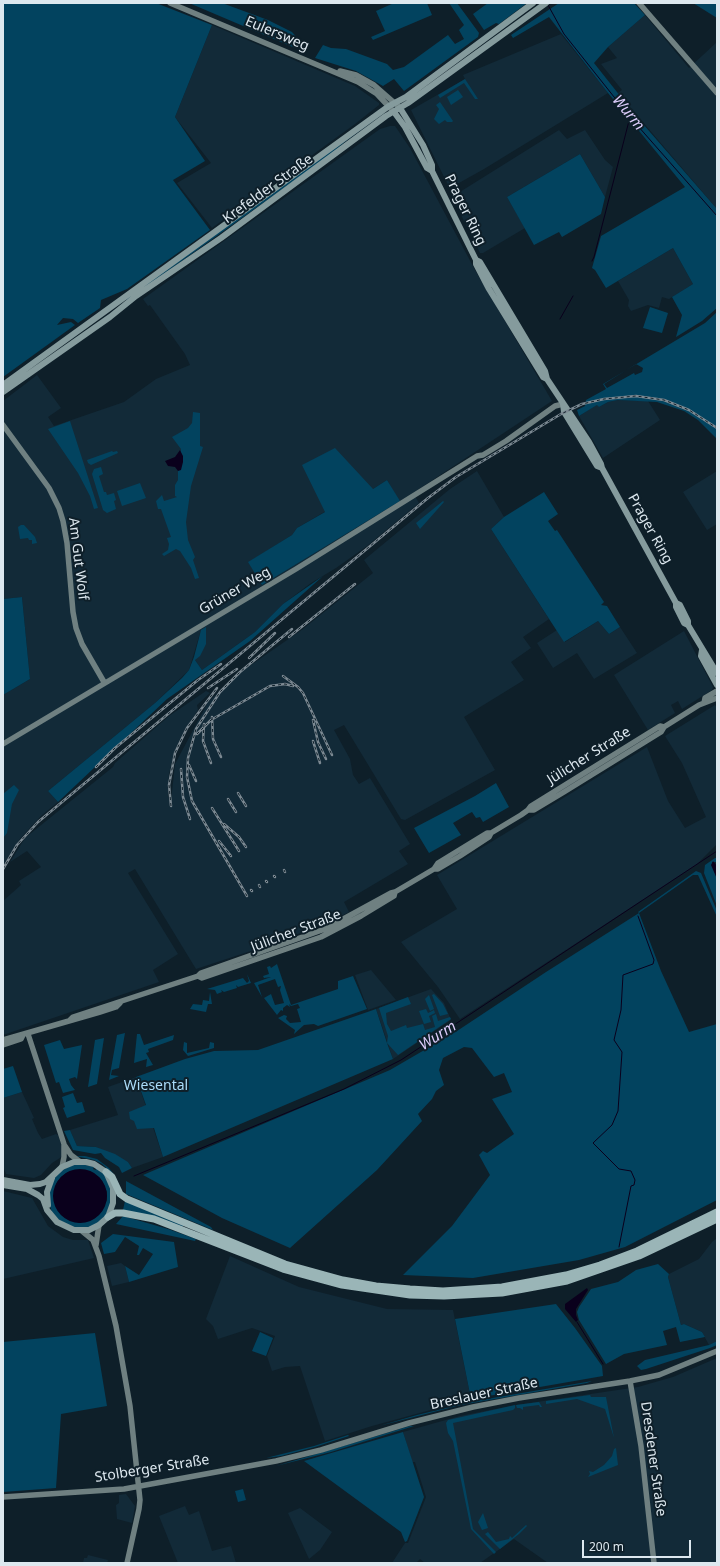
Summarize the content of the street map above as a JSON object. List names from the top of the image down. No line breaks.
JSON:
{"streets":{"main road":["Eulersweg","Krefelder Straße","Prager Ring","Am Gut Wolf","Grüner Weg","Jülicher Straße","Breslauer Straße","Dresdener Straße","Stolberger Straße"]},"crossings":[["Eulersweg","Krefelder Straße"],["Eulersweg","Prager Ring"],["Krefelder Straße","Prager Ring"],["Prager Ring","Grüner Weg"],["Am Gut Wolf","Grüner Weg"],["Breslauer Straße","Dresdener Straße"],["Breslauer Straße","Stolberger Straße"]],"water":["Wurm"],"parks":["Wiesental"],"scale_bar":"200 m"}
